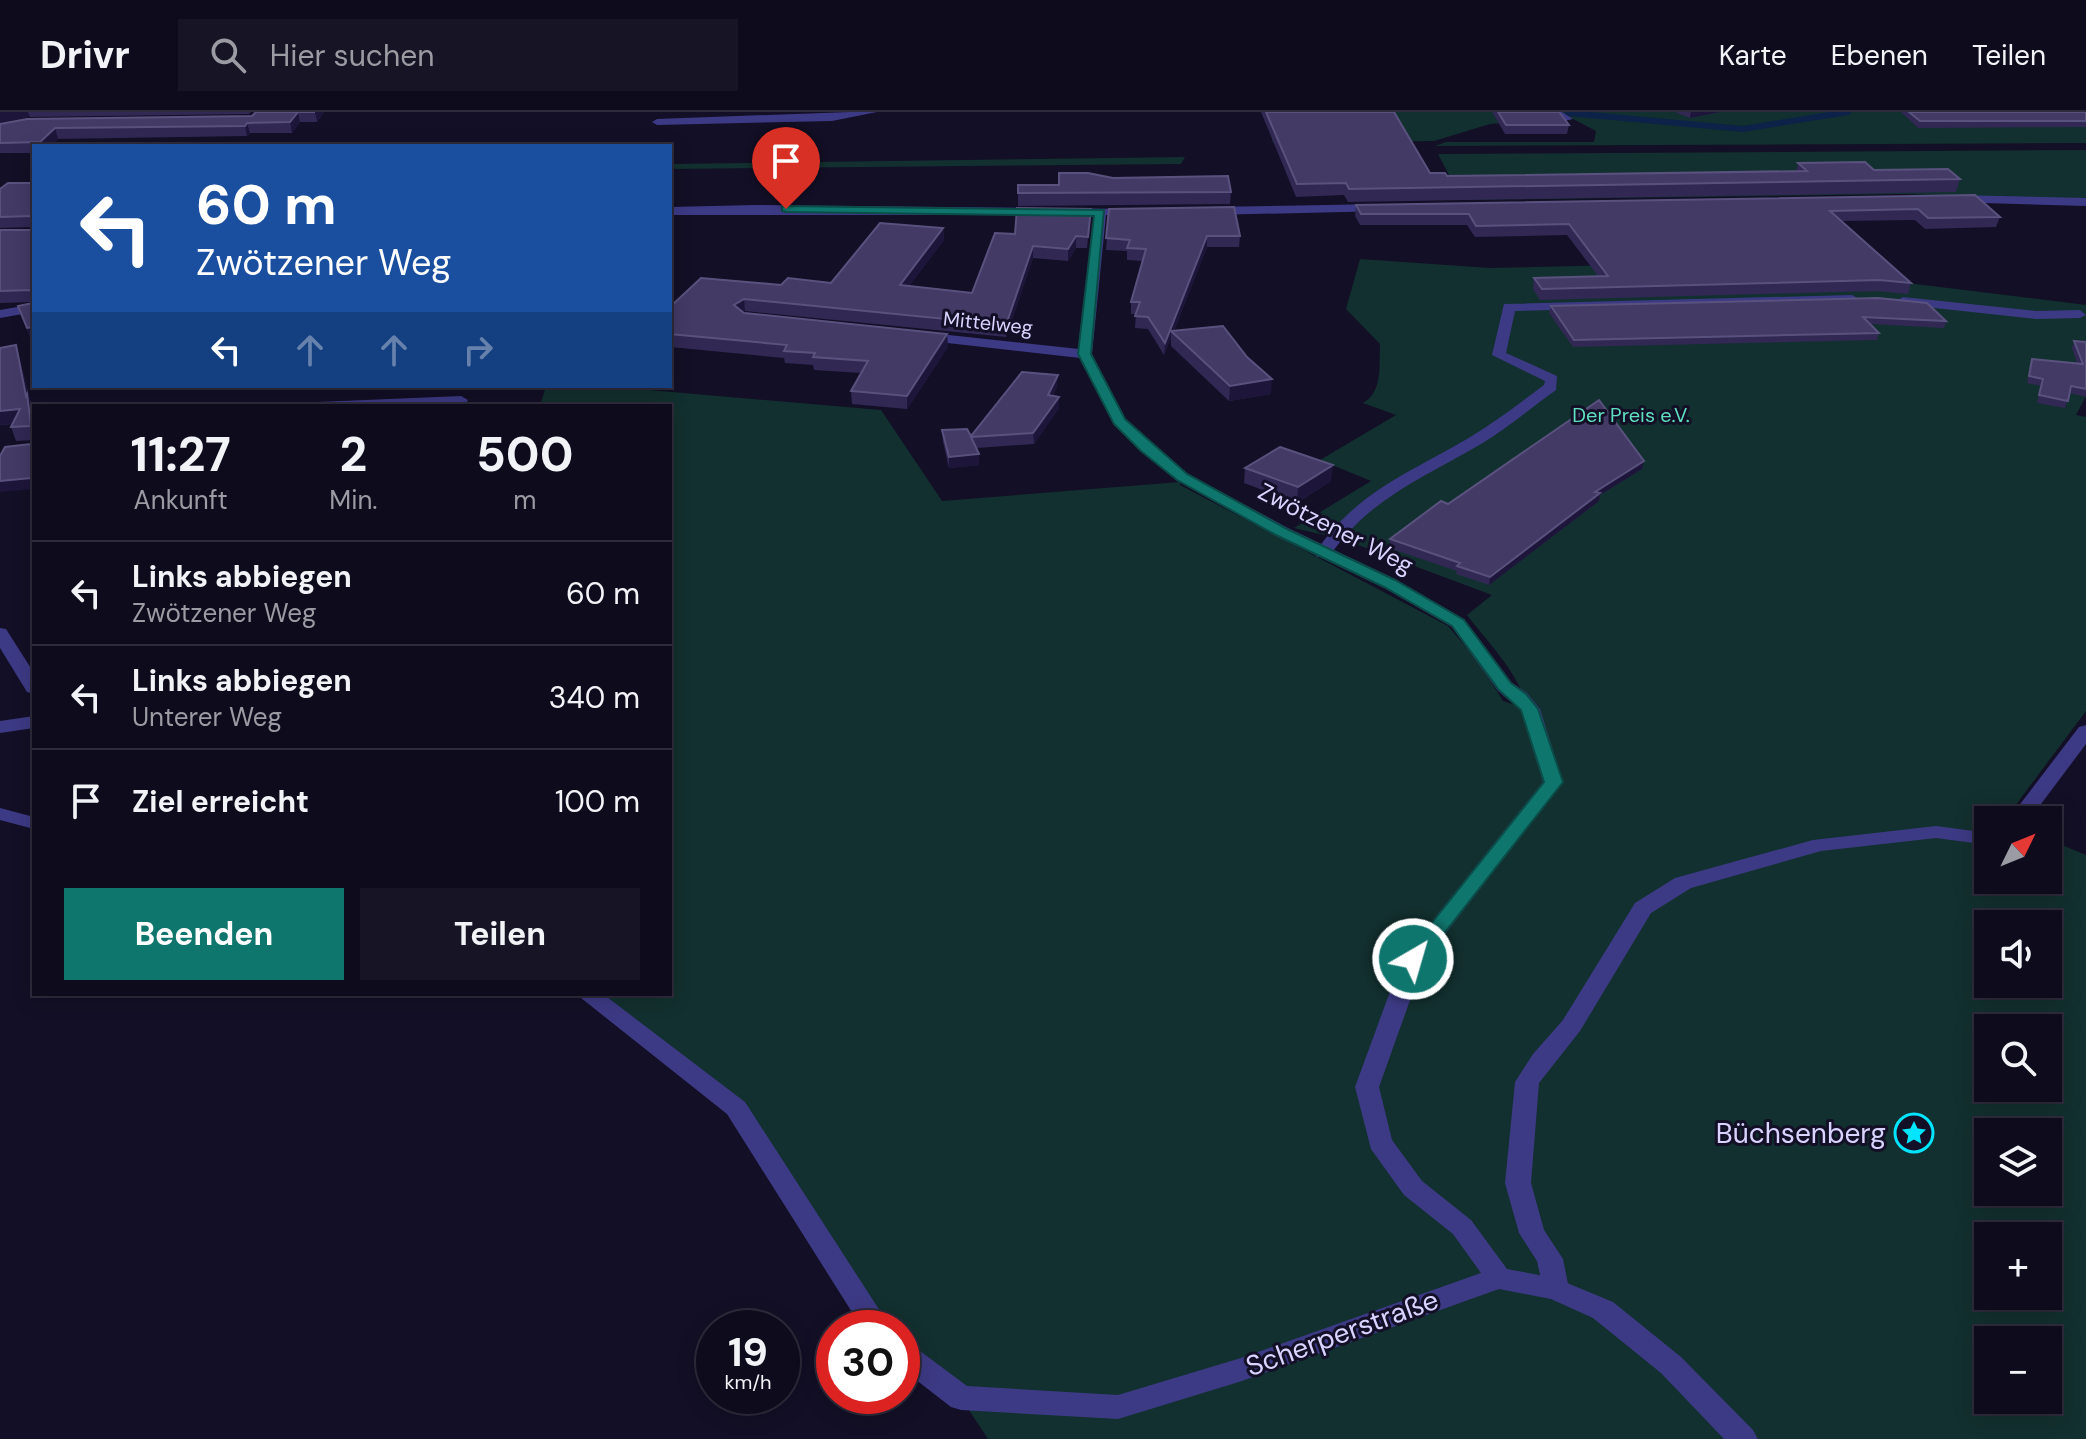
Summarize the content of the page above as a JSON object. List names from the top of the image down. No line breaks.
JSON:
{"streets":{"street":["Mittelweg","Zwötzener Weg","Scherperstraße"]},"crossings":[["Mittelweg","Zwötzener Weg"],["Zwötzener Weg","Scherperstraße"]],"parks":["Der Preis e.V."],"places":{"place":["Büchsenberg"]},"north":"top right","page":{"header":"Drivr","search":"Hier suchen","nav":["Karte","Ebenen","Teilen"],"turn":["60 m","Zwötzener Weg"],"eta":["11:27","Ankunft","2","Min.","500","m"],"list":[{"name":"Links abbiegen","note":"Zwötzener Weg","value":"60 m"},{"name":"Links abbiegen","note":"Unterer Weg","value":"340 m"},{"name":"Ziel erreicht","value":"100 m"}],"map_buttons":["+","−"],"buttons":["Beenden","Teilen"],"speed":"19 km/h","limit":"30"}}
